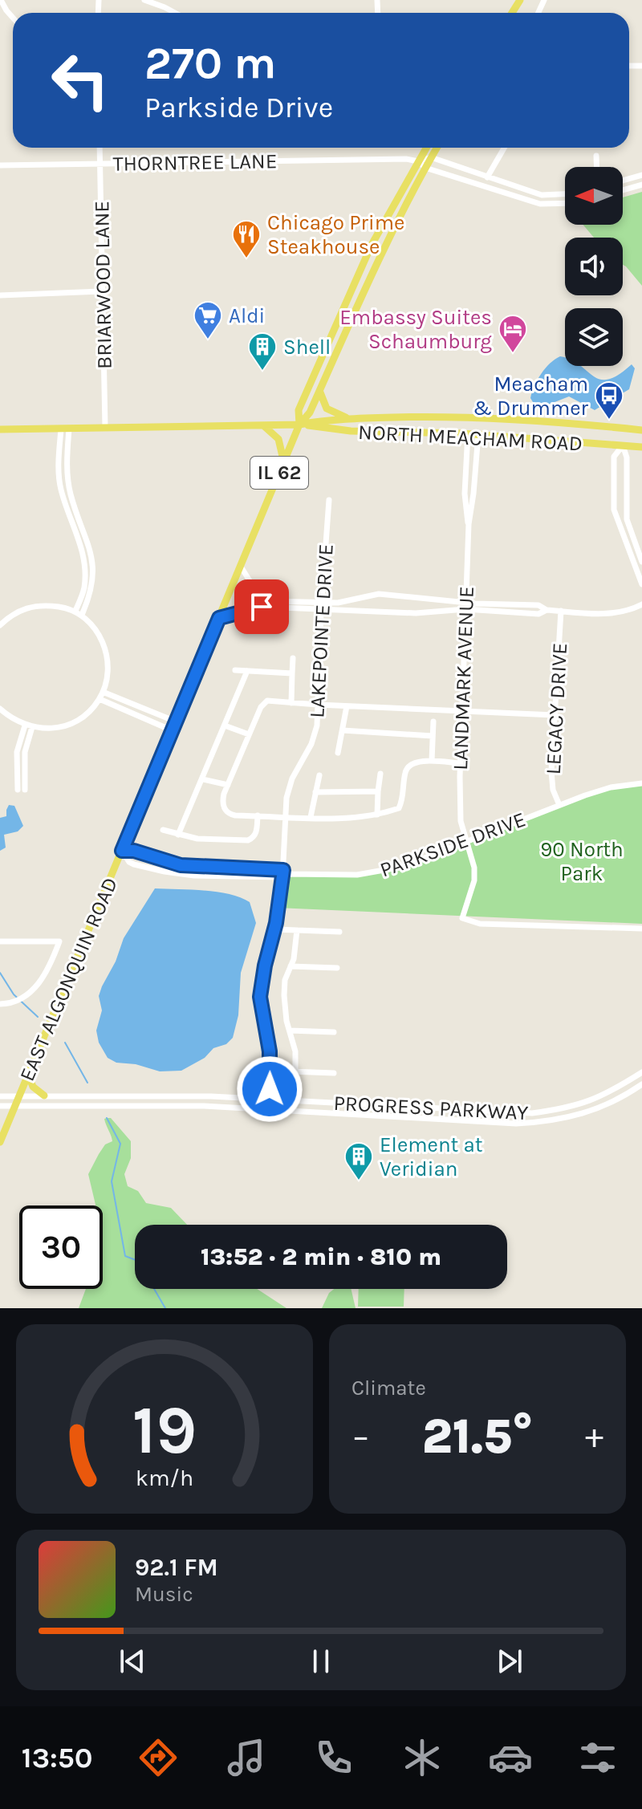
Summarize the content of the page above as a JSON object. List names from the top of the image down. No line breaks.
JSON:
{"streets":{"main road":["NORTH MEACHAM ROAD","IL 62","EAST ALGONQUIN ROAD"],"street":["THORNTREE LANE","BRIARWOOD LANE","LAKEPOINTE DRIVE","LANDMARK AVENUE","LEGACY DRIVE","PARKSIDE DRIVE","PROGRESS PARKWAY"]},"crossings":[["THORNTREE LANE","BRIARWOOD LANE"],["THORNTREE LANE","EAST ALGONQUIN ROAD"],["BRIARWOOD LANE","NORTH MEACHAM ROAD"],["NORTH MEACHAM ROAD","LANDMARK AVENUE"],["NORTH MEACHAM ROAD","EAST ALGONQUIN ROAD"],["LAKEPOINTE DRIVE","PARKSIDE DRIVE"],["LAKEPOINTE DRIVE","PROGRESS PARKWAY"],["LANDMARK AVENUE","PARKSIDE DRIVE"],["LEGACY DRIVE","PARKSIDE DRIVE"],["PARKSIDE DRIVE","EAST ALGONQUIN ROAD"],["EAST ALGONQUIN ROAD","PROGRESS PARKWAY"]],"parks":["90 North Park"],"places":{"restaurant":["Chicago Prime Steakhouse"],"supermarket":["Aldi"],"hotel":["Embassy Suites Schaumburg"],"building":["Shell","Element at Veridian"],"bus stop":["Meacham & Drummer"]},"north":"left","page":{"turn":["270 m","Parkside Drive"],"limit":"30","trip":"13:52 · 2 min · 810 m","tile":"Climate","heat":["−","21.5°","+"],"song":["92.1 FM","Music"],"tabs":"13:50","gauge":["19","km/h"]}}
